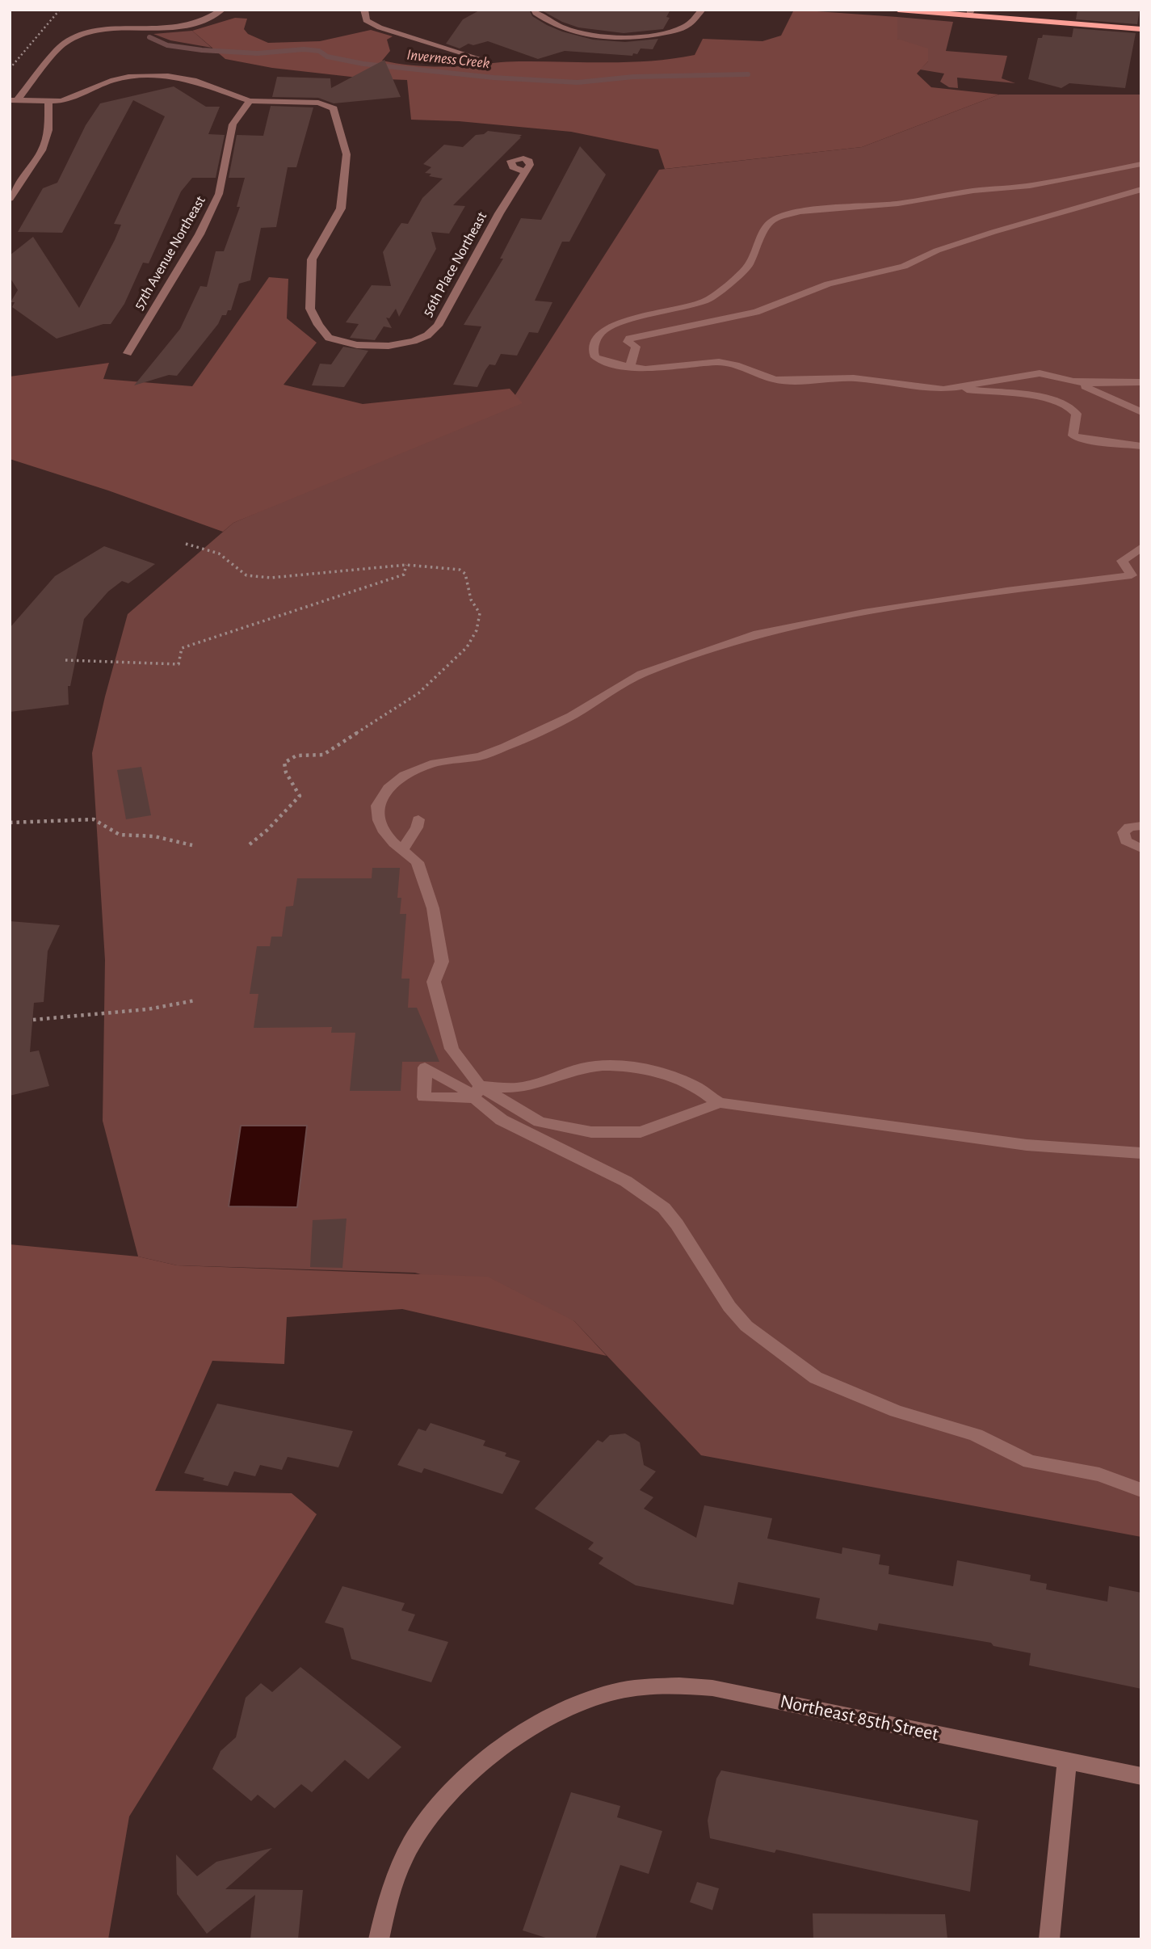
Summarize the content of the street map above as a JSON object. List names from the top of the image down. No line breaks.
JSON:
{"streets":{"street":["57th Avenue Northeast","56th Place Northeast","Northeast 85th Street"]},"crossings":[["57th Avenue Northeast","56th Place Northeast"]],"water":["Inverness Creek"]}
